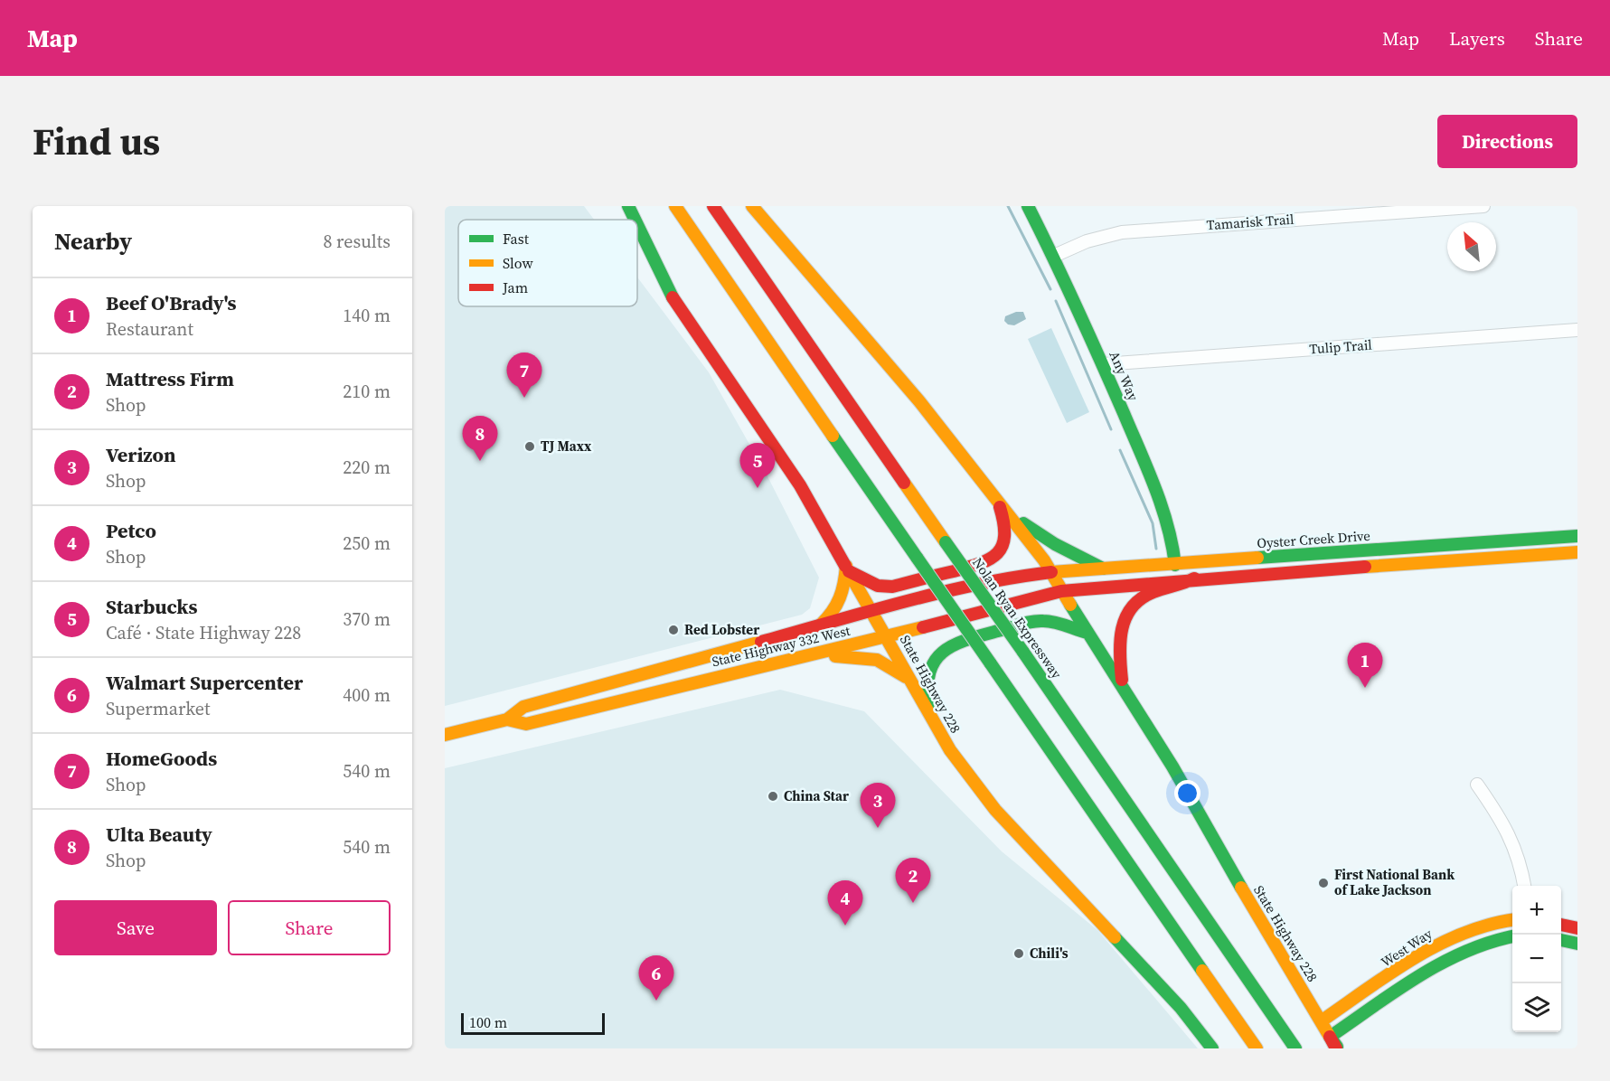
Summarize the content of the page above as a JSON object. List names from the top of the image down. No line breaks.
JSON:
{"streets":{"main road":["Any Way","Oyster Creek Drive","Nolan Ryan Expressway","State Highway 332 West","State Highway 228","West Way"],"street":["Tamarisk Trail","Tulip Trail"]},"crossings":[["Tamarisk Trail","Any Way"],["Tulip Trail","Any Way"],["Any Way","Oyster Creek Drive"],["Oyster Creek Drive","State Highway 332 West"],["State Highway 332 West","State Highway 228"],["State Highway 228","West Way"]],"places":["TJ Maxx","Red Lobster","China Star","First National Bank of Lake Jackson","Chili's"],"legend":["Fast","Slow","Jam"],"scale_bar":"100 m","north":"top left","page":{"header":"Map","nav":["Map","Layers","Share"],"title":"Find us","buttons":["Directions",["Save","Share"]],"heading":["Nearby","8 results"],"list":[{"mark":"1","name":"Beef O'Brady's","note":"Restaurant","value":"140 m"},{"mark":"2","name":"Mattress Firm","note":"Shop","value":"210 m"},{"mark":"3","name":"Verizon","note":"Shop","value":"220 m"},{"mark":"4","name":"Petco","note":"Shop","value":"250 m"},{"mark":"5","name":"Starbucks","note":"Café · State Highway 228","value":"370 m"},{"mark":"6","name":"Walmart Supercenter","note":"Supermarket","value":"400 m"},{"mark":"7","name":"HomeGoods","note":"Shop","value":"540 m"},{"mark":"8","name":"Ulta Beauty","note":"Shop","value":"540 m"}],"pins":["7","8","5","1","3","2","4","6"],"map_buttons":["+","−"],"scale":"100 m"}}
